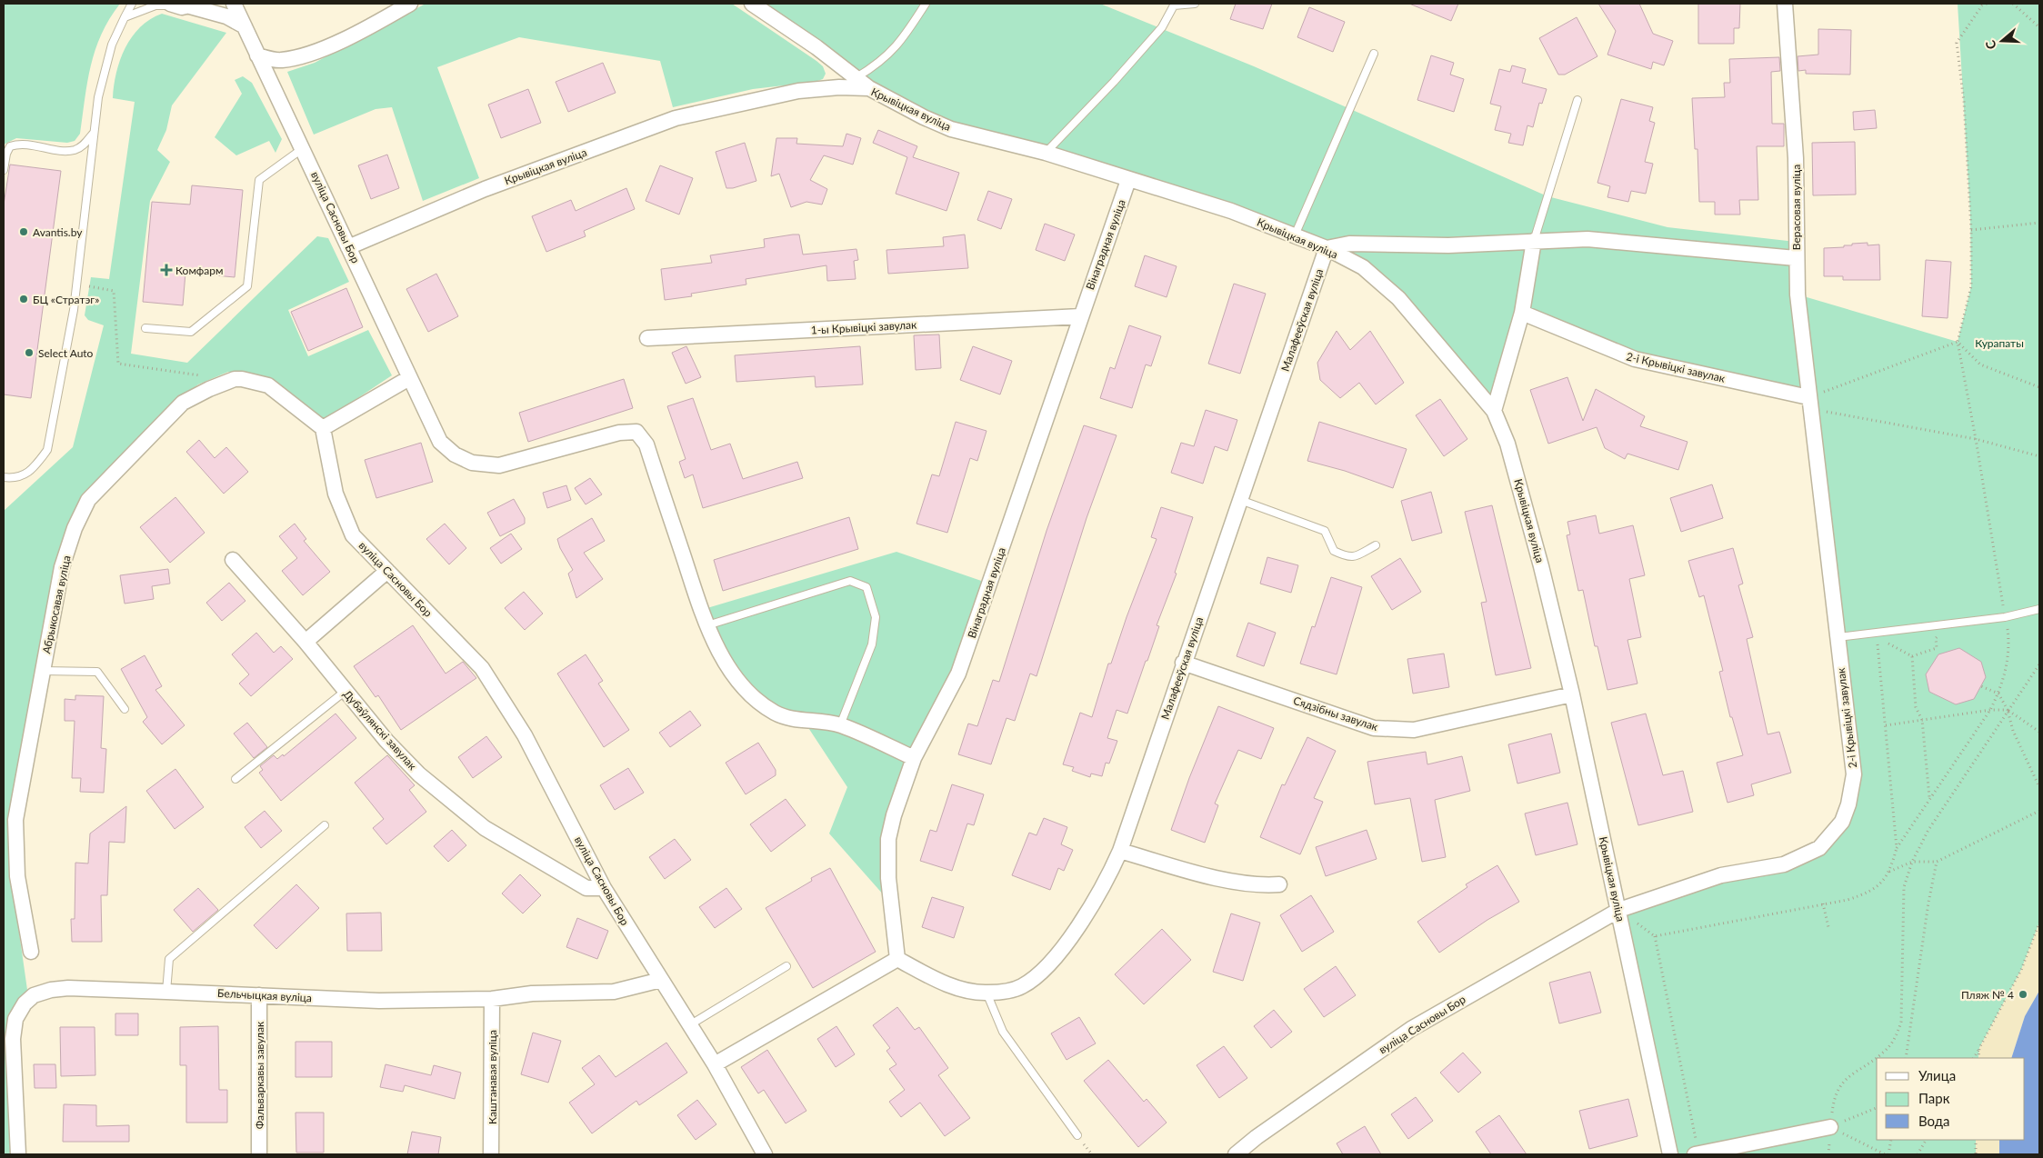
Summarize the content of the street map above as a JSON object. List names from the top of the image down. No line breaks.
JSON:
{"streets":{"street":["Крывіцкая вуліца","Верасовая вуліца","вуліца Сасновы Бор","Вінаградная вуліца","Малафееўская вуліца","1-ы Крывіцкі завулак","2-і Крывіцкі завулак","Абрыкосавая вуліца","Сядзібны завулак","Дубаўлянскі завулак","Бельчыцкая вуліца","Фальваркавы завулак","Каштанавая вуліца"]},"crossings":[["Крывіцкая вуліца","Верасовая вуліца"],["Крывіцкая вуліца","вуліца Сасновы Бор"],["Крывіцкая вуліца","Вінаградная вуліца"],["Крывіцкая вуліца","Малафееўская вуліца"],["Крывіцкая вуліца","2-і Крывіцкі завулак"],["Крывіцкая вуліца","Сядзібны завулак"],["Верасовая вуліца","Малафееўская вуліца"],["Верасовая вуліца","2-і Крывіцкі завулак"],["вуліца Сасновы Бор","2-і Крывіцкі завулак"],["вуліца Сасновы Бор","Абрыкосавая вуліца"],["вуліца Сасновы Бор","Дубаўлянскі завулак"],["вуліца Сасновы Бор","Бельчыцкая вуліца"],["Вінаградная вуліца","Малафееўская вуліца"],["Вінаградная вуліца","1-ы Крывіцкі завулак"],["Малафееўская вуліца","Сядзібны завулак"],["Бельчыцкая вуліца","Фальваркавы завулак"],["Бельчыцкая вуліца","Каштанавая вуліца"]],"parks":["Курапаты"],"places":{"other":["Avantis.by","БЦ «Стратэг»","Select Auto","Пляж № 4"],"health":["Комфарм"]},"legend":["Улица","Парк","Вода"],"north":"left"}
